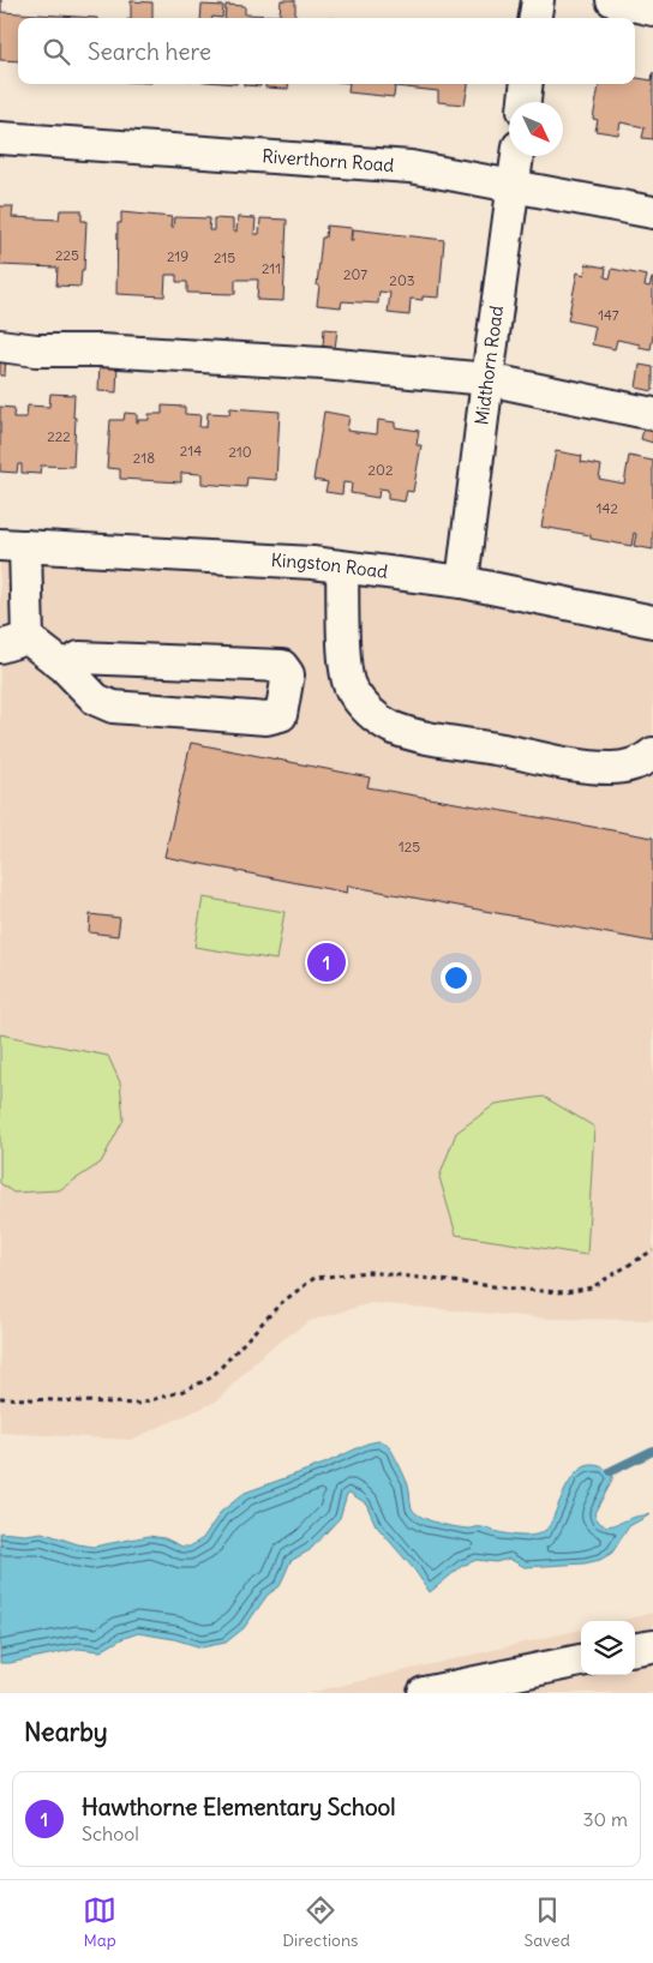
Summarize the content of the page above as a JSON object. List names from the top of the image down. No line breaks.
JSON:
{"streets":{"street":["Riverthorn Road","Midthorn Road","Kingston Road"]},"crossings":[["Riverthorn Road","Midthorn Road"],["Midthorn Road","Kingston Road"]],"house_numbers":["225","219","215","211","207","203","147","222","214","210","218","202","142","125"],"north":"bottom right","page":{"search":"Search here","pins":"1","heading":"Nearby","list":[{"mark":"1","name":"Hawthorne Elementary School","note":"School","value":"30 m"}],"nav":["Map","Directions","Saved"]}}
